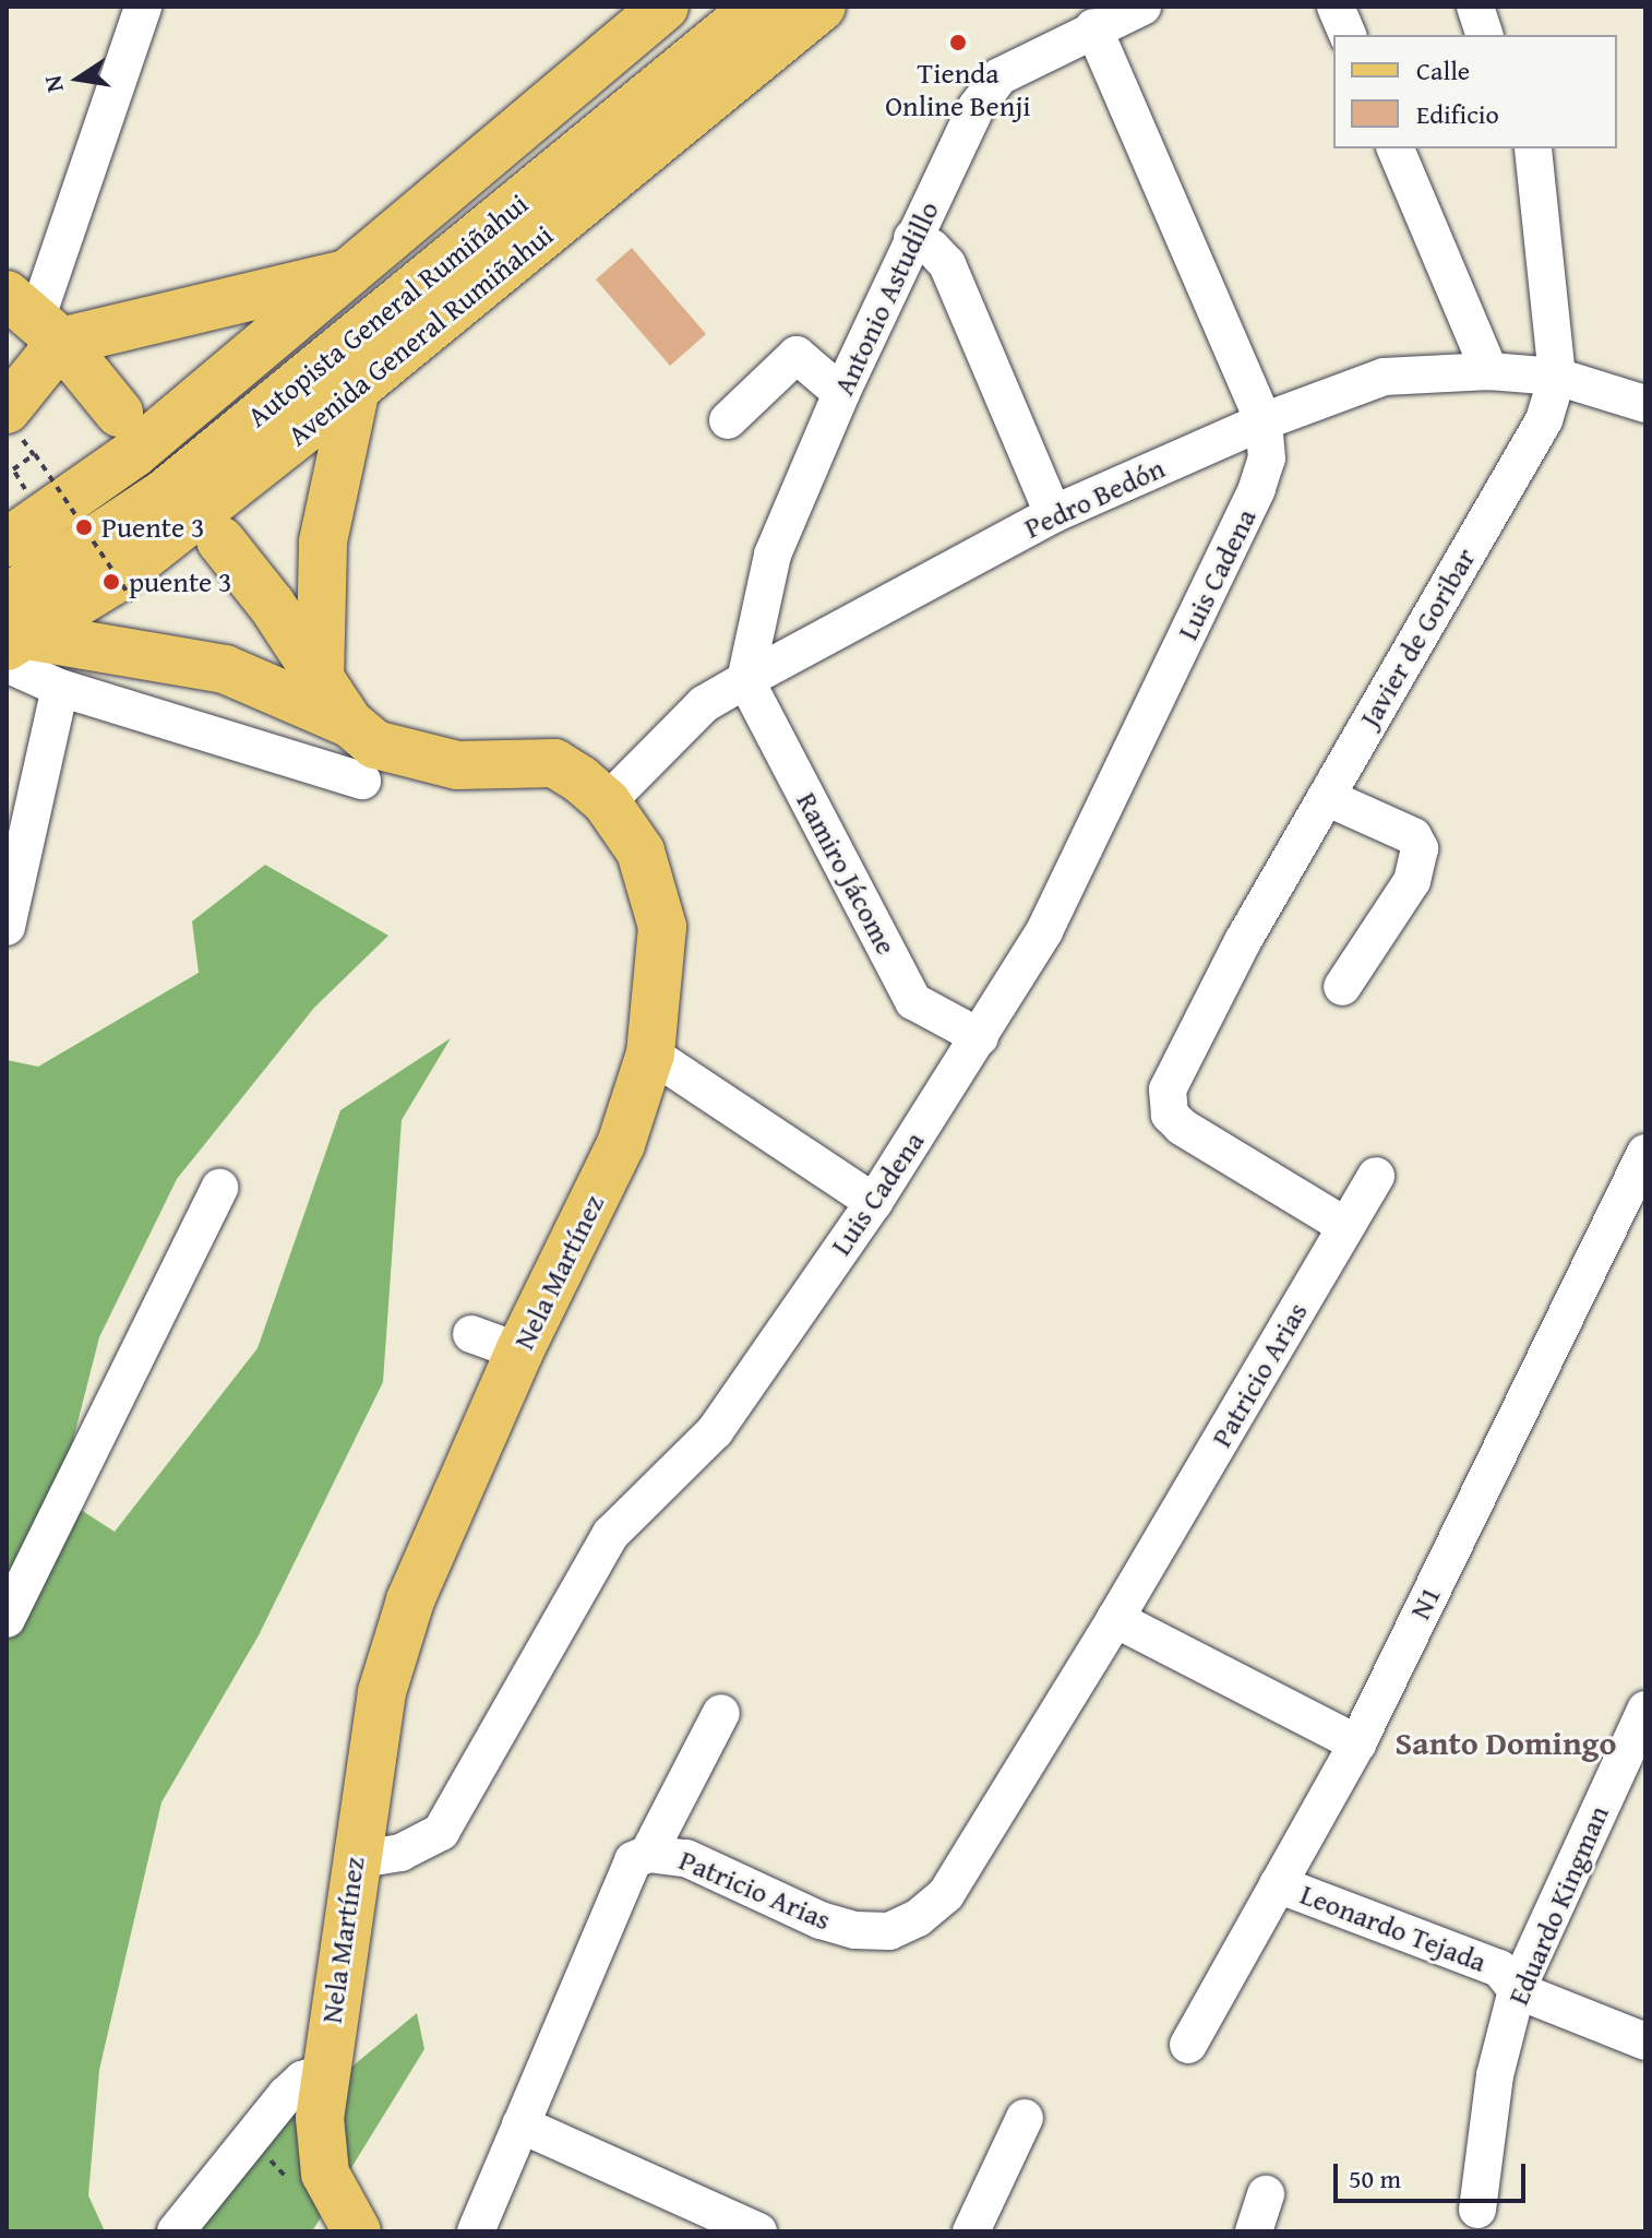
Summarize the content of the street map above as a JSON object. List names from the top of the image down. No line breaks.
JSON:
{"streets":{"main road":["Autopista General Rumiñahui","Avenida General Rumiñahui","Nela Martínez"],"street":["Antonio Astudillo","Pedro Bedón","Luis Cadena","Javier de Goribar","Ramiro Jácome","Patricio Arias","N1","Eduardo Kingman","Leonardo Tejada"]},"crossings":[["Antonio Astudillo","Pedro Bedón"],["Antonio Astudillo","Ramiro Jácome"],["Autopista General Rumiñahui","Avenida General Rumiñahui"],["Pedro Bedón","Luis Cadena"],["Pedro Bedón","Javier de Goribar"],["Pedro Bedón","Ramiro Jácome"],["Pedro Bedón","Nela Martínez"],["Luis Cadena","Ramiro Jácome"],["Luis Cadena","Nela Martínez"],["Javier de Goribar","Patricio Arias"],["N1","Leonardo Tejada"],["Eduardo Kingman","Leonardo Tejada"]],"districts":["Santo Domingo"],"places":["Tienda Online Benji","Puente 3","puente 3"],"legend":["Calle","Edificio"],"scale_bar":"50 m","north":"left"}
